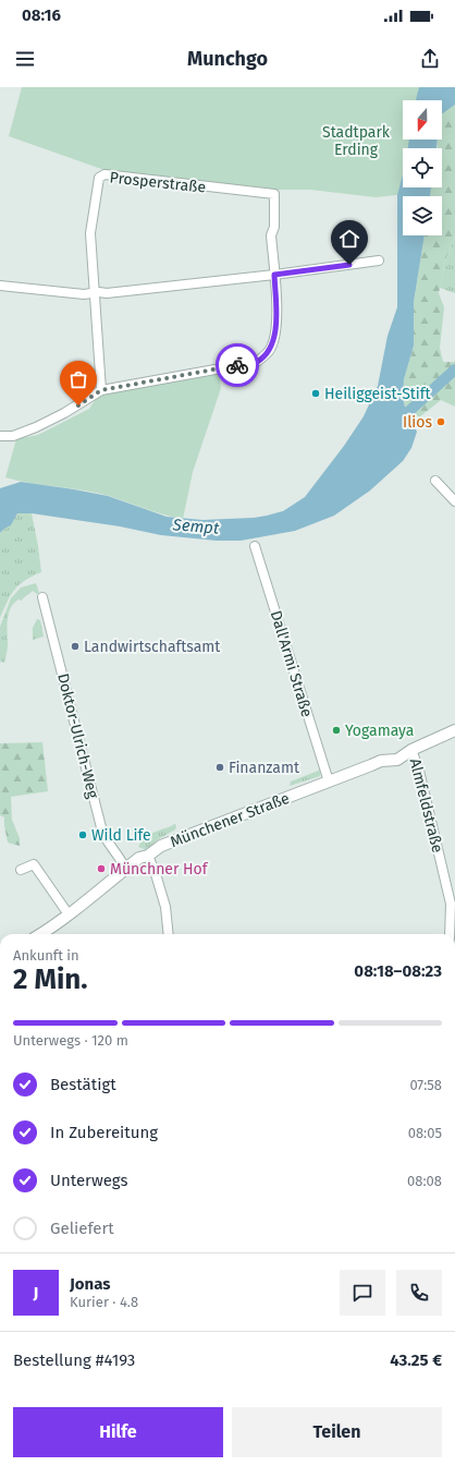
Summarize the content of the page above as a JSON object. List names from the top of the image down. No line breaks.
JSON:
{"streets":{"street":["Prosperstraße","Dall'Armi Straße","Doktor-Ulrich-Weg","Almfeldstraße","Münchener Straße"]},"crossings":[["Dall'Armi Straße","Münchener Straße"],["Doktor-Ulrich-Weg","Münchener Straße"],["Almfeldstraße","Münchener Straße"]],"water":["Sempt"],"parks":["Stadtpark Erding"],"places":["Heiliggeist-Stift","Ilios","Landwirtschaftsamt","Yogamaya","Finanzamt","Wild Life","Münchner Hof"],"north":"bottom","page":{"status":"08:16","header":"Munchgo","heading":["2 Min.","Ankunft in","08:18–08:23"],"panel":["Jonas","Kurier · 4.8","Bestellung #4193","43.25 €"],"bar":"Unterwegs · 120 m","list":[["Bestätigt","07:58"],["In Zubereitung","08:05"],["Unterwegs","08:08"],"Geliefert"],"round":"J","buttons":["Hilfe","Teilen"]}}
